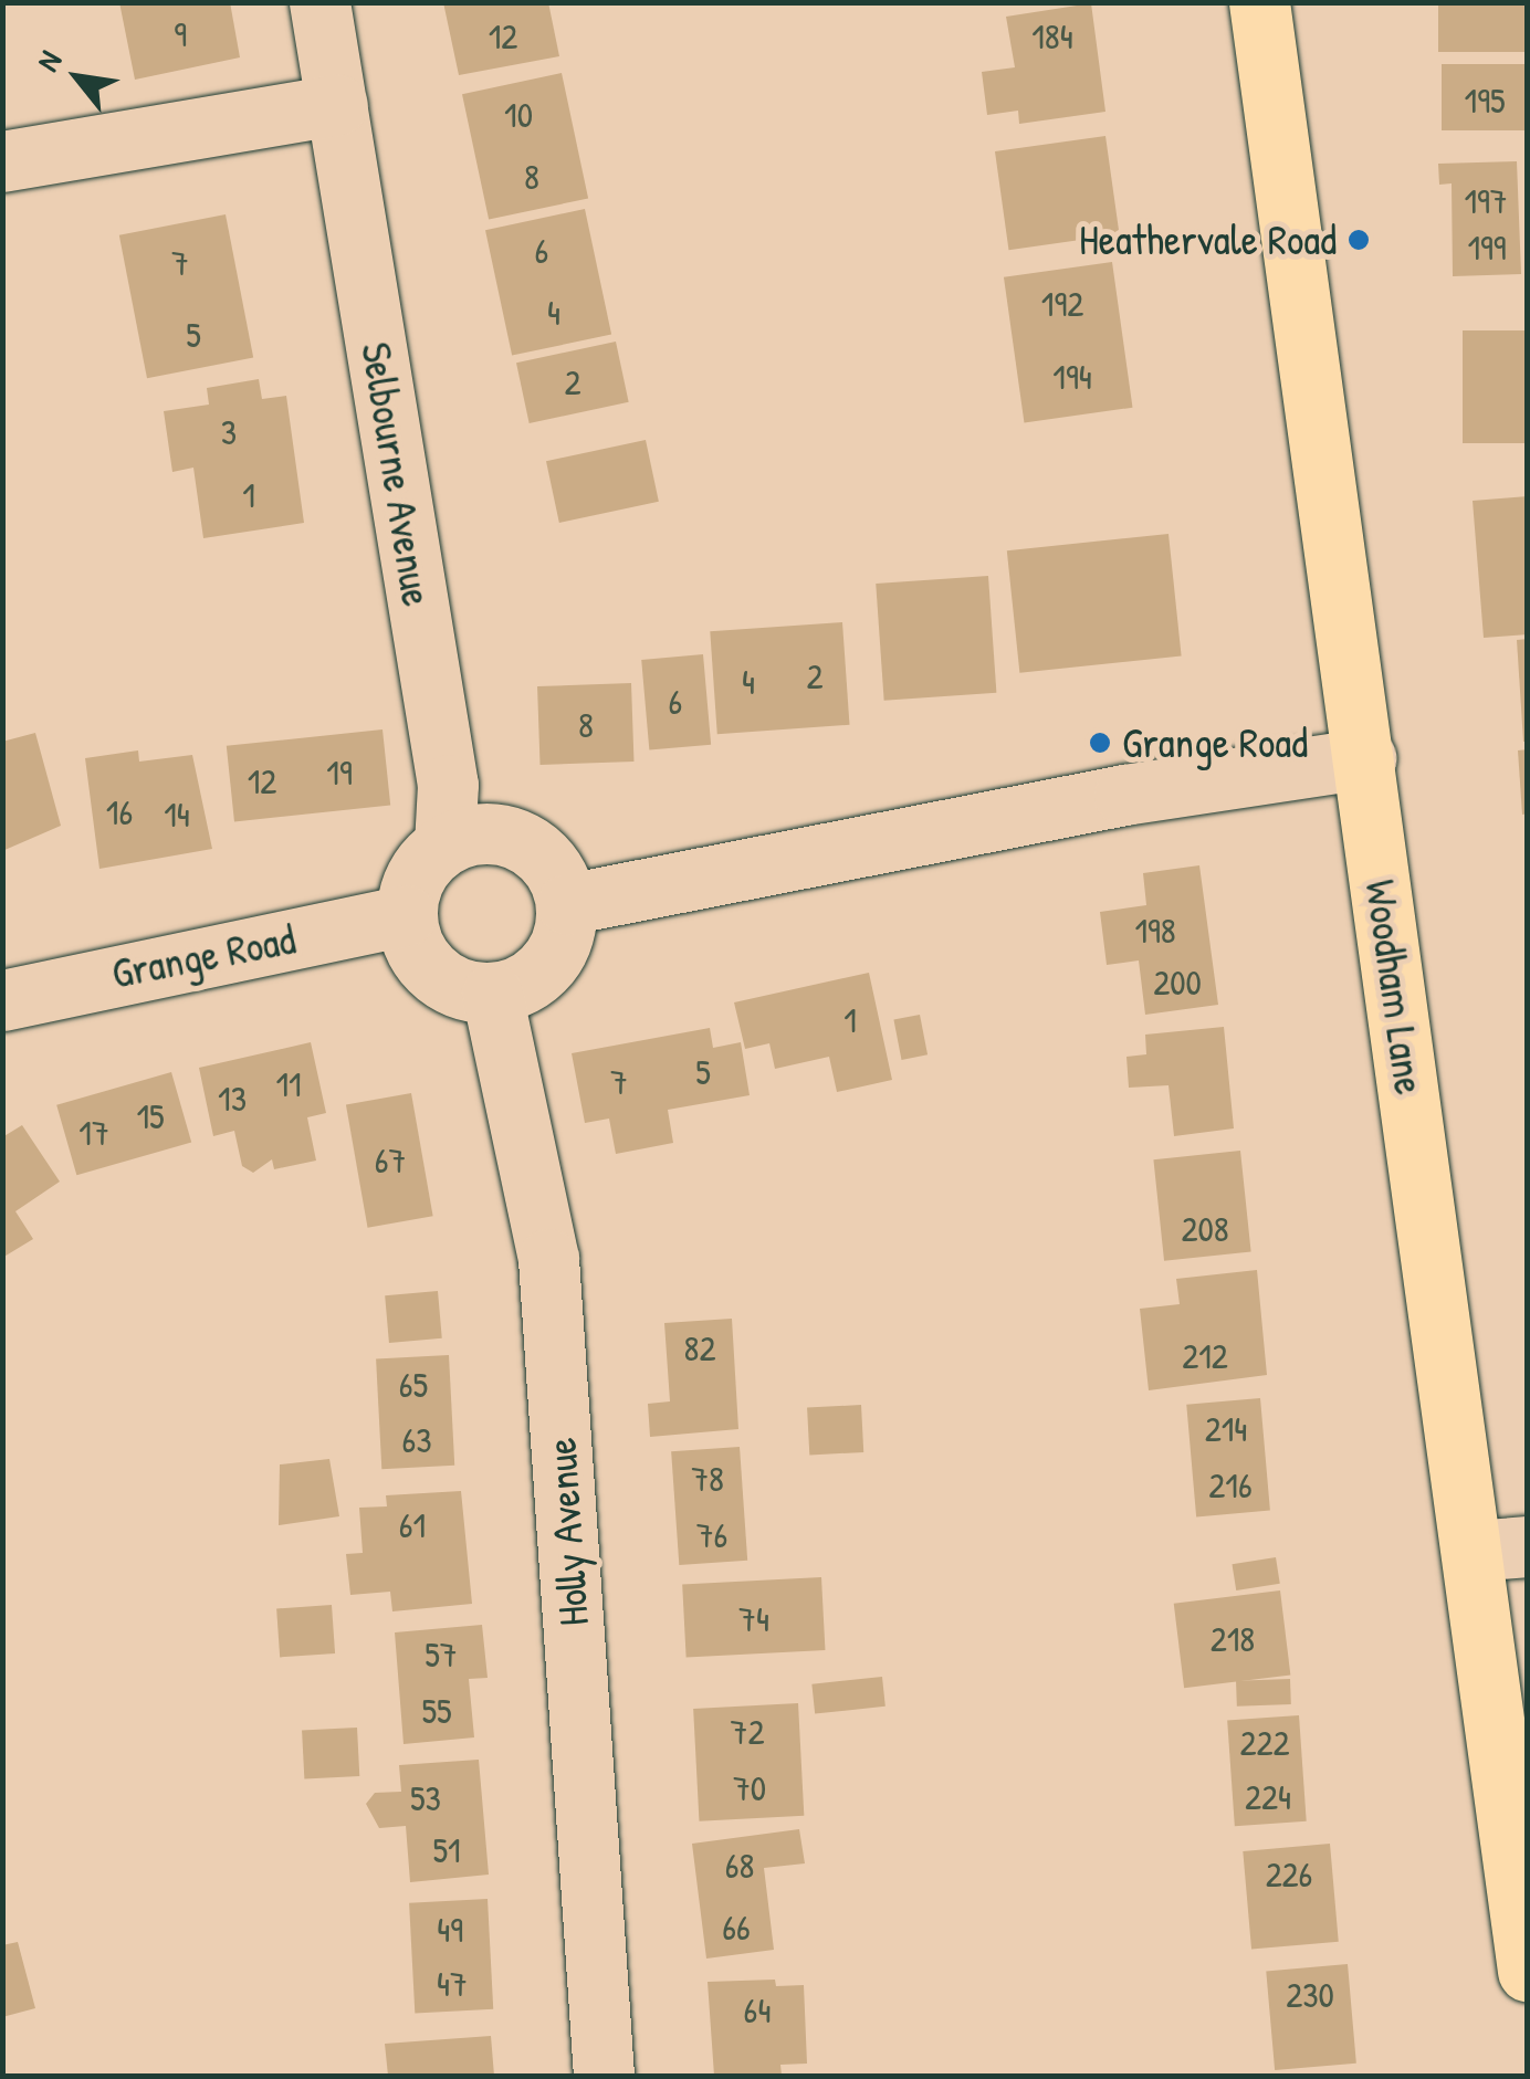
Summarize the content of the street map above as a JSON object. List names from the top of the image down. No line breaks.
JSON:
{"streets":{"main road":["Woodham Lane"],"street":["Selbourne Avenue","Grange Road","Holly Avenue"]},"crossings":[["Selbourne Avenue","Grange Road"],["Selbourne Avenue","Holly Avenue"],["Grange Road","Holly Avenue"]],"places":["Heathervale Road","Grange Road"],"house_numbers":["9","12","184","195","10","8","197","199","6","7","192","4","5","194","2","3","1","2","4","6","8","19","12","16","14","198","200","1","5","7","11","13","15","17","67","208","82","212","65","214","63","78","216","61","76","74","218","57","55","72","222","70","224","53","51","68","226","66","49","47","230","64"],"north":"top left"}
